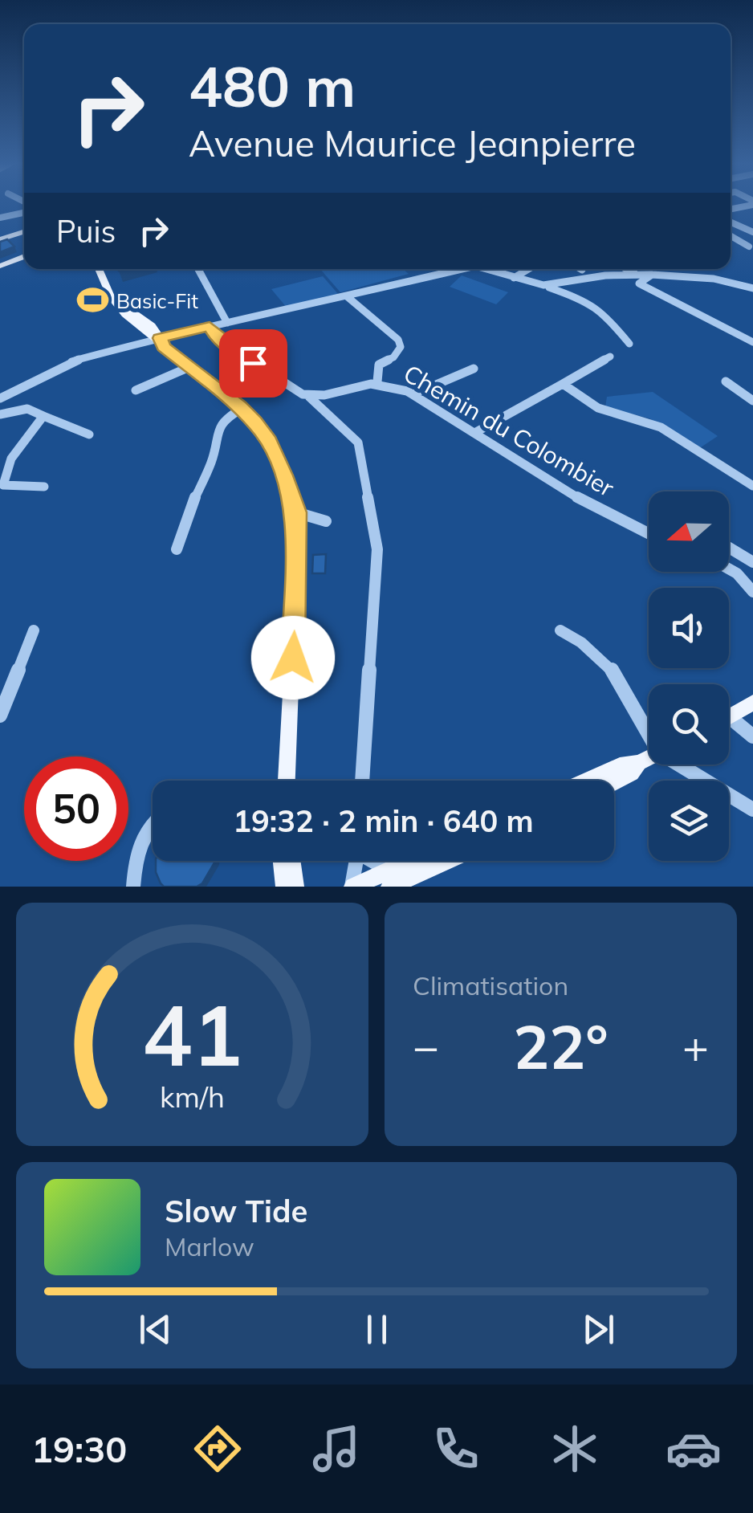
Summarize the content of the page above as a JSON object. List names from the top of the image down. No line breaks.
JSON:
{"streets":{"street":["Chemin du Colombier"]},"places":{"sports":["Basic-Fit"]},"north":"left","page":{"turn":["480 m","Avenue Maurice Jeanpierre"],"then":"Puis","limit":"50","trip":"19:32 · 2 min · 640 m","tile":"Climatisation","heat":["−","22°","+"],"song":["Slow Tide","Marlow"],"tabs":"19:30","gauge":["41","km/h"]}}
